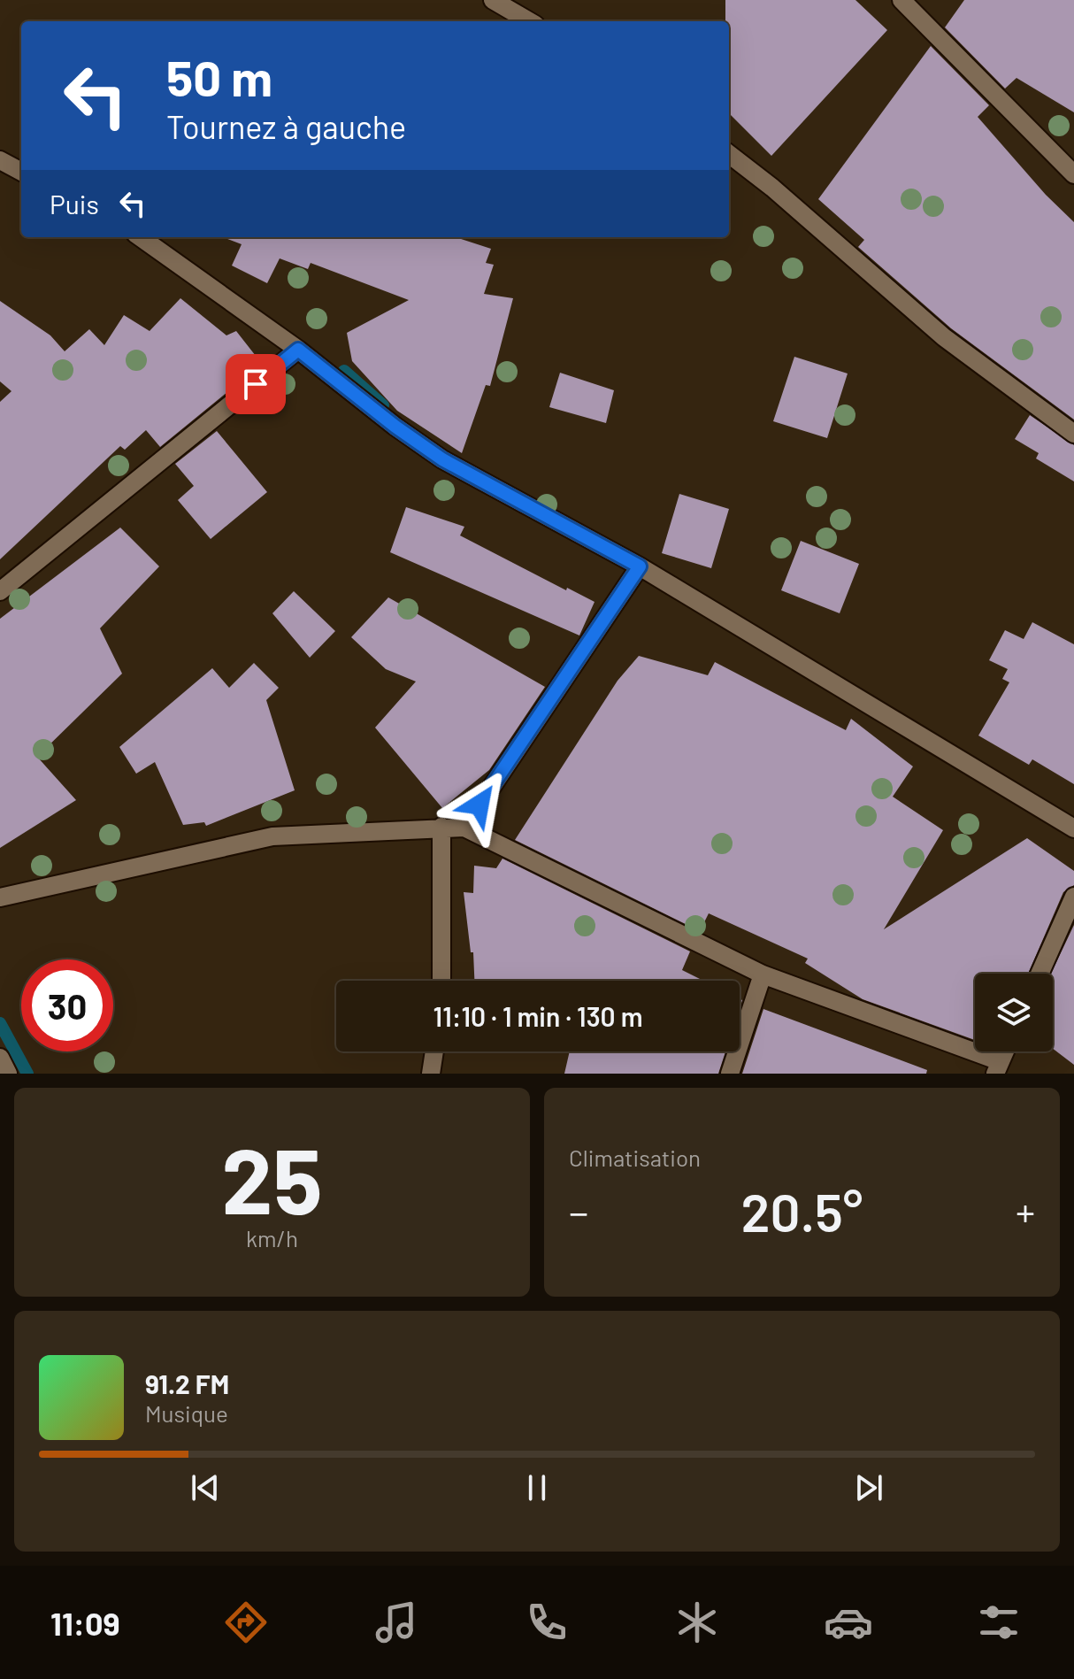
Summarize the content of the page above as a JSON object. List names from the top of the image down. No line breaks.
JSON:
{"page":{"turn":["50 m","Tournez à gauche"],"then":"Puis","limit":"30","trip":"11:10 · 1 min · 130 m","tile":[["25","km/h"],"Climatisation"],"heat":["−","20.5°","+"],"song":["91.2 FM","Musique"],"tabs":"11:09"}}
